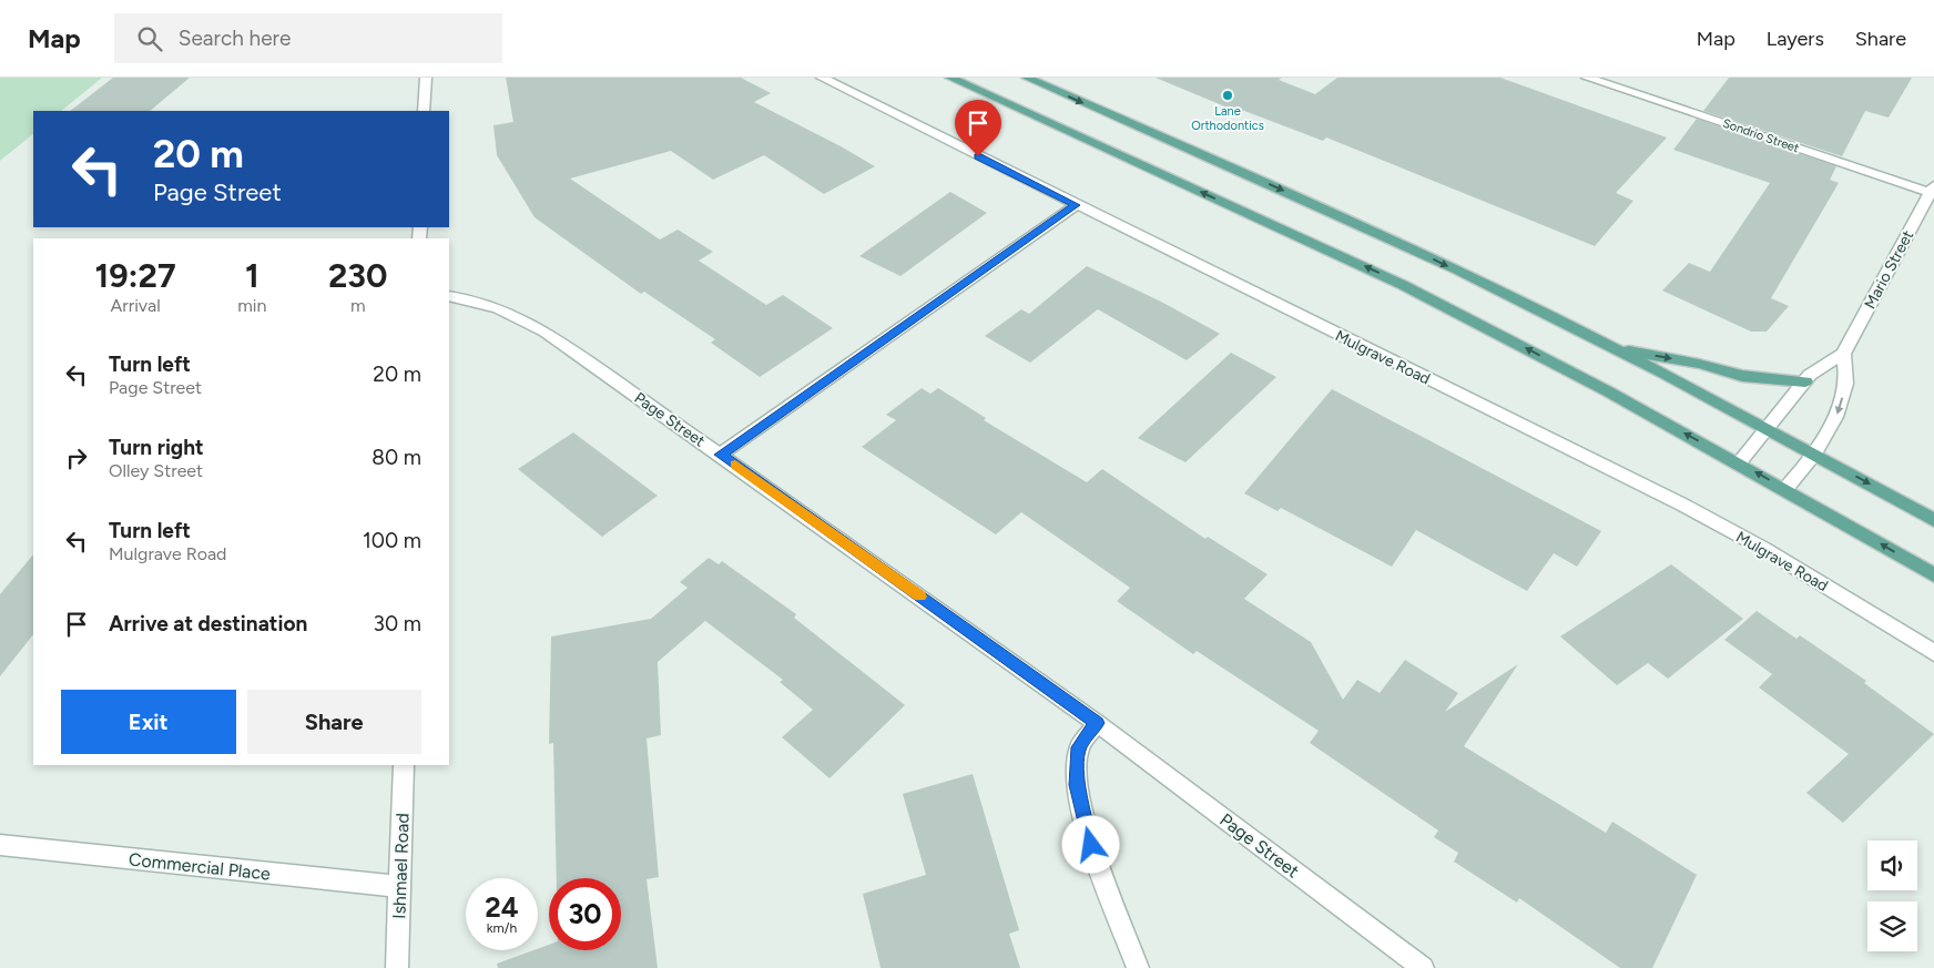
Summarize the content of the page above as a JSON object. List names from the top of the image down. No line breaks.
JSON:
{"streets":{"street":["Sondrio Street","Mario Street","Mulgrave Road","Page Street","Commercial Place","Ishmael Road"]},"crossings":[["Sondrio Street","Mario Street"],["Commercial Place","Ishmael Road"]],"places":["Lane Orthodontics"],"page":{"header":"Map","search":"Search here","nav":["Map","Layers","Share"],"turn":["20 m","Page Street"],"eta":["19:27","Arrival","1","min","230","m"],"list":[{"name":"Turn left","note":"Page Street","value":"20 m"},{"name":"Turn right","note":"Olley Street","value":"80 m"},{"name":"Turn left","note":"Mulgrave Road","value":"100 m"},{"name":"Arrive at destination","value":"30 m"}],"buttons":["Exit","Share"],"speed":"24 km/h","limit":"30"}}
